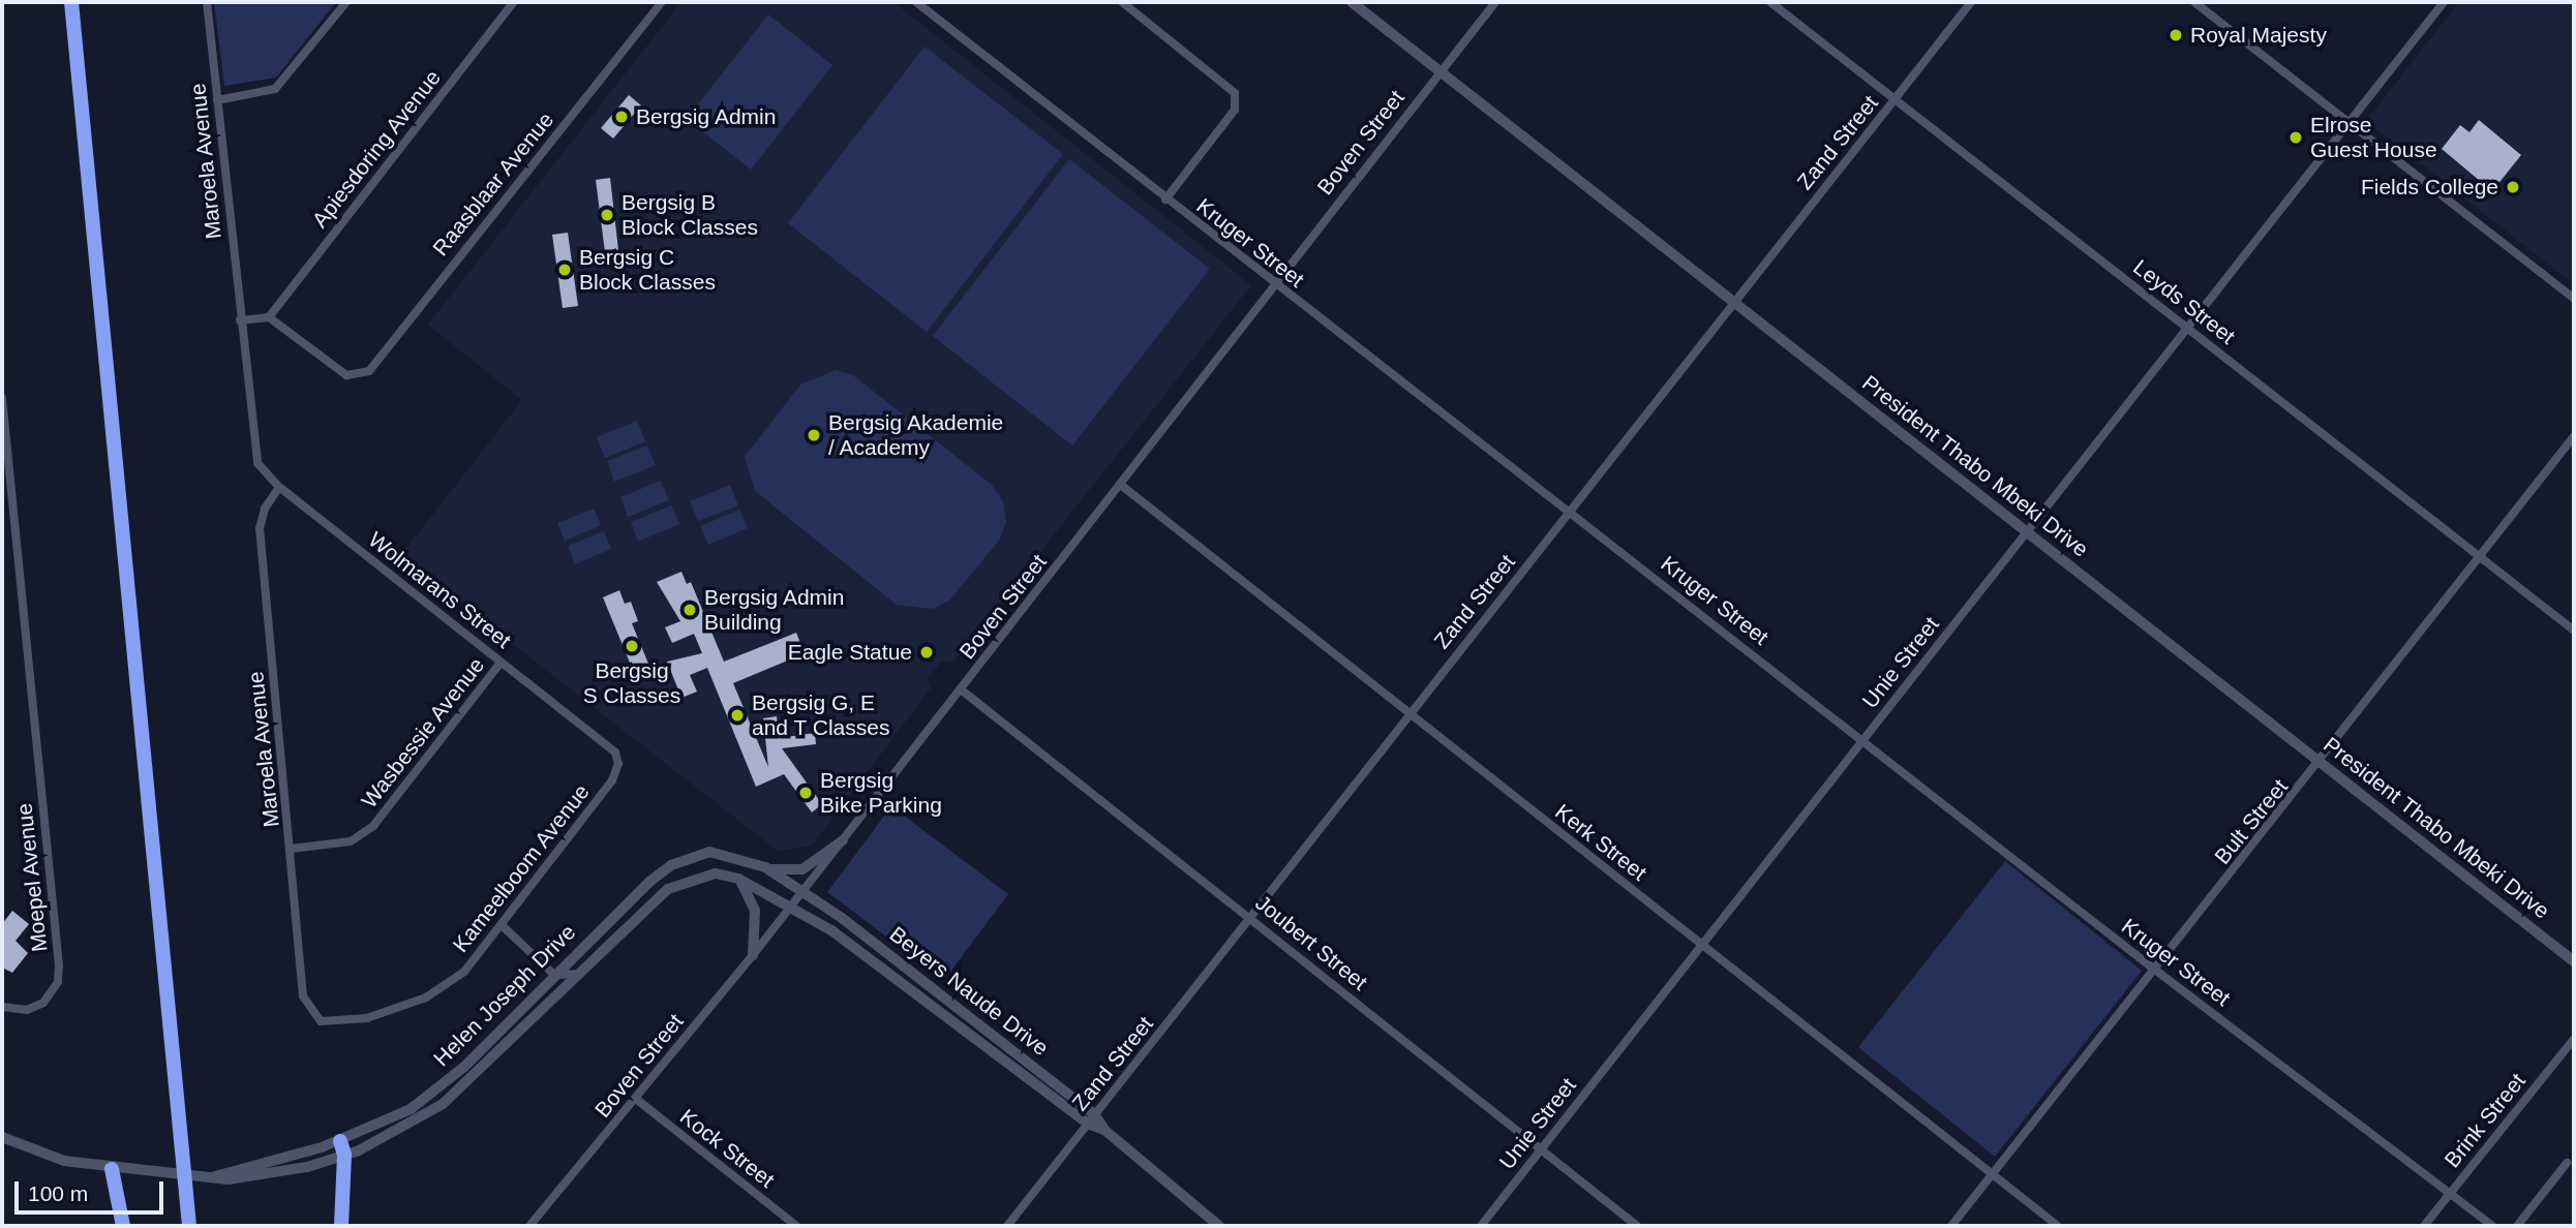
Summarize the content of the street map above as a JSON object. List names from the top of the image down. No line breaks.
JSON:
{"streets":{"street":["Boven Street","Zand Street","Apiesdoring Avenue","Maroela Avenue","Raasblaar Avenue","Kruger Street","Leyds Street","President Thabo Mbeki Drive","Wolmarans Street","Unie Street","Wasbessie Avenue","Bult Street","Kerk Street","Kameelboom Avenue","Moepel Avenue","Joubert Street","Beyers Naude Drive","Helen Joseph Drive","Brink Street","Kock Street"]},"crossings":[["Boven Street","Kruger Street"],["Boven Street","President Thabo Mbeki Drive"],["Boven Street","Kerk Street"],["Boven Street","Joubert Street"],["Boven Street","Beyers Naude Drive"],["Boven Street","Helen Joseph Drive"],["Boven Street","Kock Street"],["Zand Street","Kruger Street"],["Zand Street","Leyds Street"],["Zand Street","President Thabo Mbeki Drive"],["Zand Street","Kerk Street"],["Zand Street","Joubert Street"],["Zand Street","Beyers Naude Drive"],["Apiesdoring Avenue","Raasblaar Avenue"],["Maroela Avenue","Wolmarans Street"],["Maroela Avenue","Wasbessie Avenue"],["Maroela Avenue","Kameelboom Avenue"],["Kruger Street","Unie Street"],["Kruger Street","Bult Street"],["Kruger Street","Brink Street"],["Leyds Street","Unie Street"],["Leyds Street","Bult Street"],["President Thabo Mbeki Drive","Unie Street"],["President Thabo Mbeki Drive","Bult Street"],["Wolmarans Street","Wasbessie Avenue"],["Wolmarans Street","Kameelboom Avenue"],["Unie Street","Kerk Street"],["Unie Street","Joubert Street"],["Bult Street","Kerk Street"],["Beyers Naude Drive","Helen Joseph Drive"]],"places":["Royal Majesty","Bergsig Admin","Elrose Guest House","Fields College","Bergsig B Block Classes","Bergsig C Block Classes","Bergsig Akademie / Academy","Bergsig Admin Building","Bergsig S Classes","Eagle Statue","Bergsig G, E and T Classes","Bergsig Bike Parking"],"scale_bar":"100 m"}
